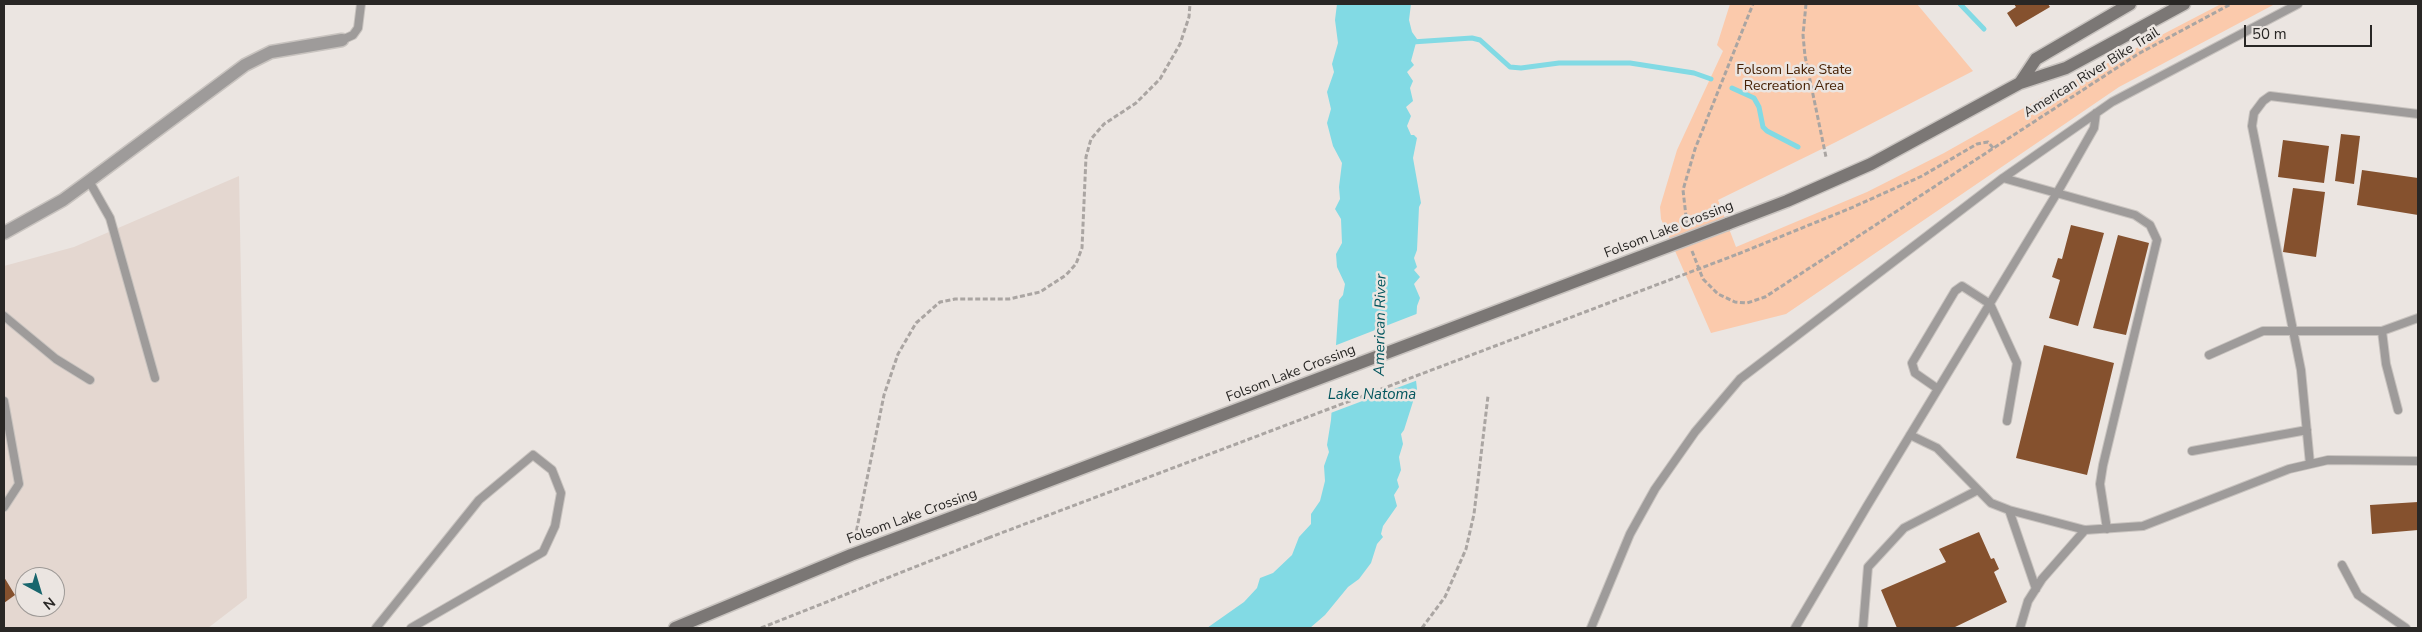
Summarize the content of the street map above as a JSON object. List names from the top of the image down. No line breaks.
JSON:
{"streets":{"main road":["Folsom Lake Crossing"],"path":["American River Bike Trail"]},"water":["American River","Lake Natoma"],"parks":["Folsom Lake State Recreation Area"],"scale_bar":"50 m","north":"bottom right"}
